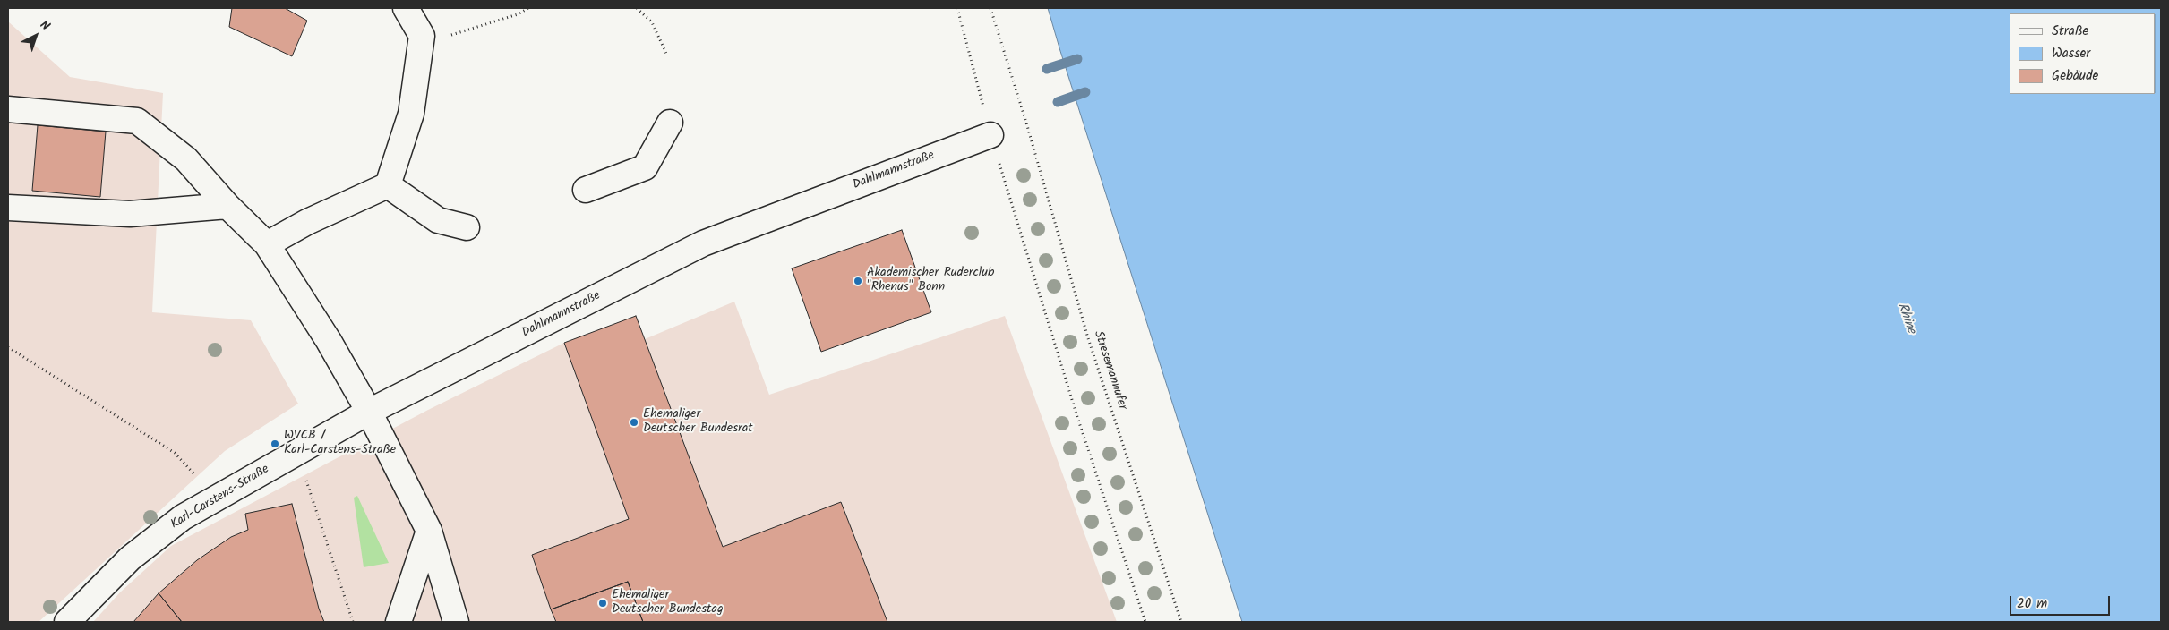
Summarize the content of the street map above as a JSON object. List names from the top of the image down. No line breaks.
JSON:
{"streets":{"street":["Dahlmannstraße","Karl-Carstens-Straße"],"path":["Stresemannufer"]},"crossings":[["Dahlmannstraße","Karl-Carstens-Straße"]],"water":["Rhine"],"places":["Akademischer Ruderclub \"Rhenus\" Bonn","Ehemaliger Deutscher Bundesrat","WVCB / Karl-Carstens-Straße","Ehemaliger Deutscher Bundestag"],"legend":["Straße","Wasser","Gebäude"],"scale_bar":"20 m","north":"top right"}
